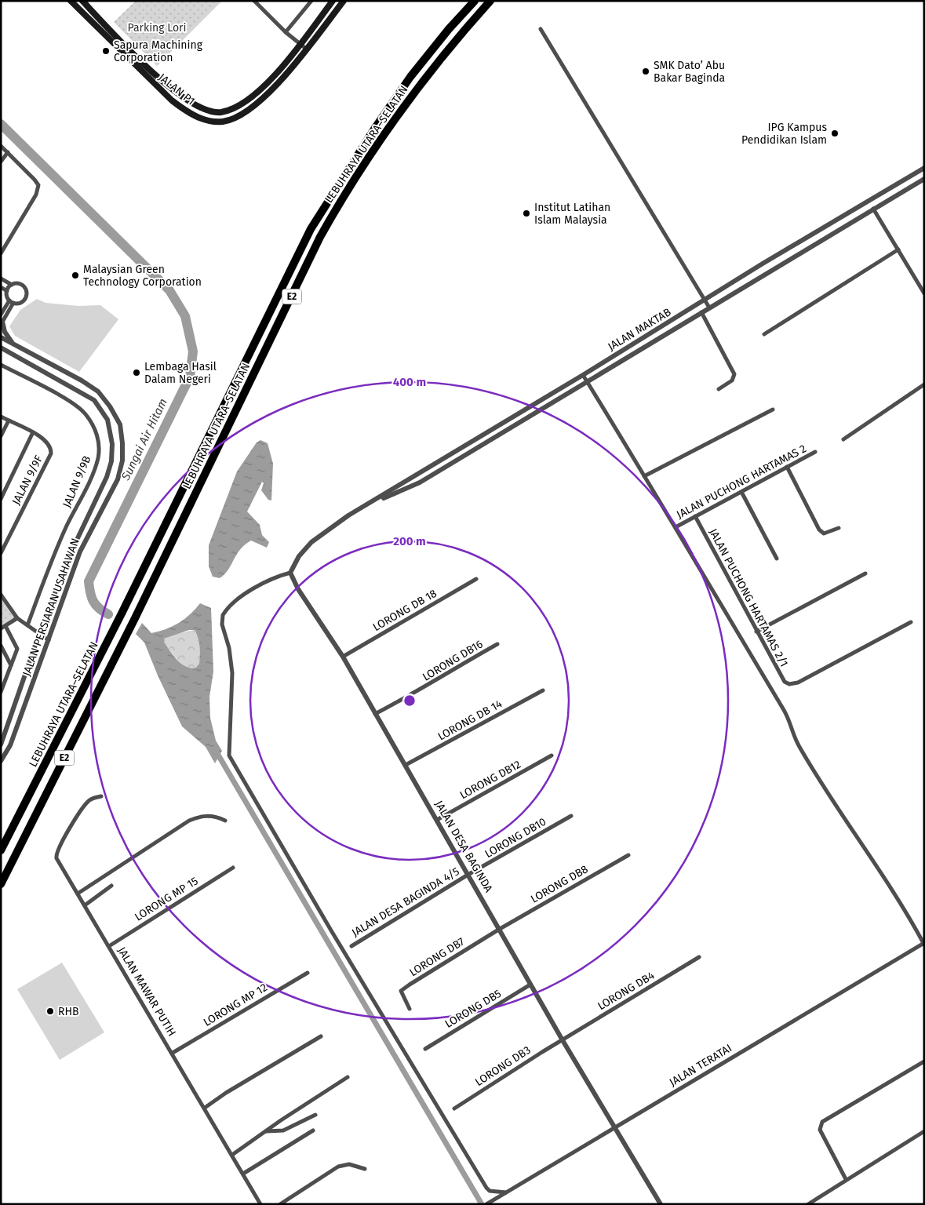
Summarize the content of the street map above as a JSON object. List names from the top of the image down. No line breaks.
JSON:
{"streets":{"highway":["LEBUHRAYA UTARA–SELATAN","E2"],"main road":["JALAN P1"],"street":["JALAN MAKTAB","JALAN 9/9F","JALAN 9/9B","JALAN PUCHONG HARTAMAS 2","JALAN PUCHONG HARTAMAS 2/1","JALAN PERSIARAN USAHAWAN","LORONG DB 18","LORONG DB16","LORONG DB 14","LORONG DB12","LORONG DB10","JALAN DESA BAGINDA","LORONG DB8","LORONG MP 15","JALAN DESA BAGINDA 4/5","LORONG DB7","LORONG DB4","JALAN MAWAR PUTIH","LORONG MP 12","LORONG DB5","JALAN TERATAI","LORONG DB3"]},"crossings":[["JALAN MAKTAB","JALAN DESA BAGINDA"],["JALAN PUCHONG HARTAMAS 2","JALAN PUCHONG HARTAMAS 2/1"],["LORONG DB 18","JALAN DESA BAGINDA"],["LORONG DB16","JALAN DESA BAGINDA"],["LORONG DB 14","JALAN DESA BAGINDA"],["LORONG DB12","JALAN DESA BAGINDA"],["LORONG DB10","JALAN DESA BAGINDA"],["LORONG DB10","JALAN DESA BAGINDA 4/5"],["JALAN DESA BAGINDA","LORONG DB8"],["JALAN DESA BAGINDA","JALAN DESA BAGINDA 4/5"],["JALAN DESA BAGINDA","LORONG DB7"],["JALAN DESA BAGINDA","LORONG DB4"],["JALAN DESA BAGINDA","LORONG DB5"],["JALAN DESA BAGINDA","JALAN TERATAI"],["JALAN DESA BAGINDA","LORONG DB3"],["LORONG DB8","LORONG DB7"],["LORONG MP 15","JALAN MAWAR PUTIH"],["LORONG DB4","LORONG DB3"],["JALAN MAWAR PUTIH","LORONG MP 12"]],"water":["Sungai Air Hitam"],"parks":["Parking Lori"],"places":["Sapura Machining Corporation","SMK Dato’ Abu Bakar Baginda","IPG Kampus Pendidikan Islam","Institut Latihan Islam Malaysia","Malaysian Green Technology Corporation","Lembaga Hasil Dalam Negeri","RHB"],"rings":["400 m","200 m"]}
